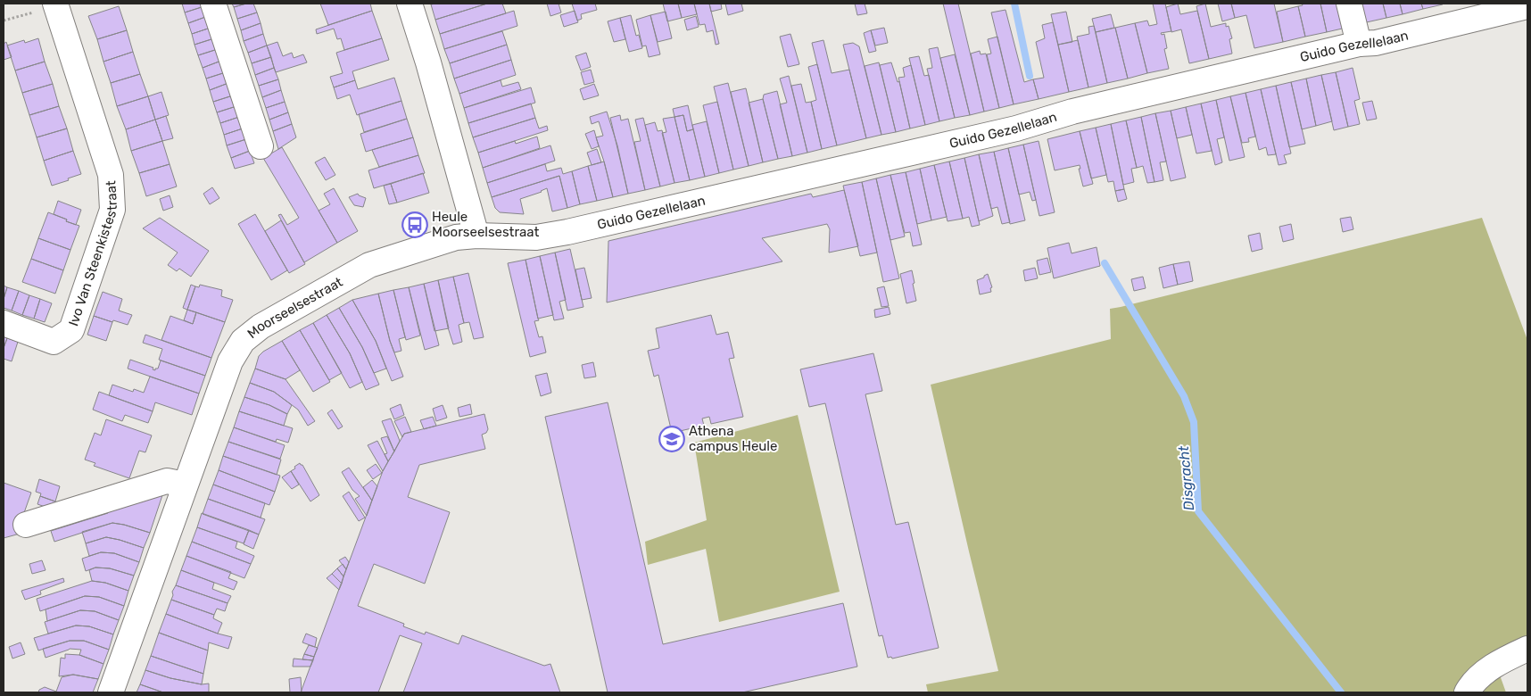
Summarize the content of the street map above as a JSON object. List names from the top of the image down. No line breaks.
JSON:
{"streets":{"street":["Guido Gezellelaan","Ivo Van Steenkistestraat","Moorseelsestraat"]},"crossings":[["Guido Gezellelaan","Moorseelsestraat"]],"water":["Disgracht"],"places":{"bus stop":["Heule Moorseelsestraat"],"school or university":["Athena campus Heule"]}}
